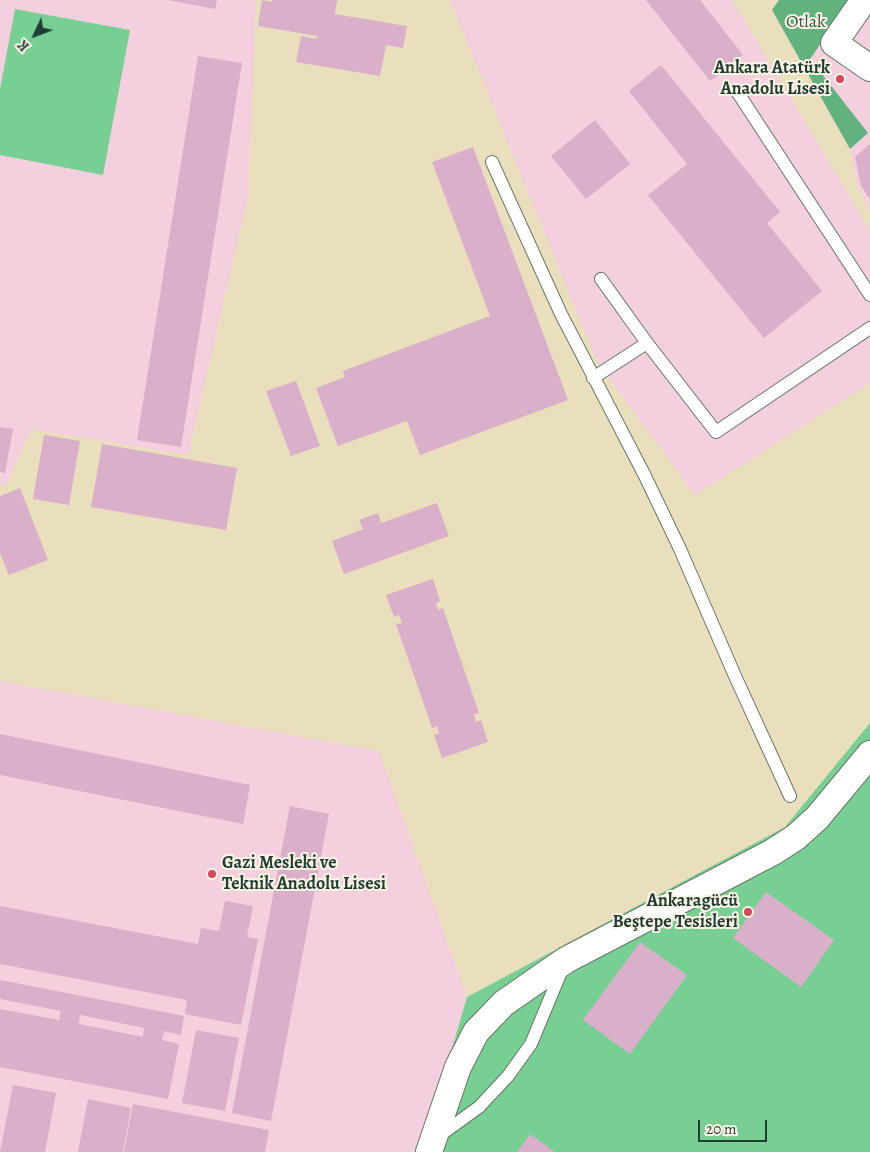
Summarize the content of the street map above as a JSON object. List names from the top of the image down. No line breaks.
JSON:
{"parks":["Otlak"],"places":["Ankara Atatürk Anadolu Lisesi","Gazi Mesleki ve Teknik Anadolu Lisesi","Ankaragücü Beştepe Tesisleri"],"scale_bar":"20 m","north":"bottom left"}
